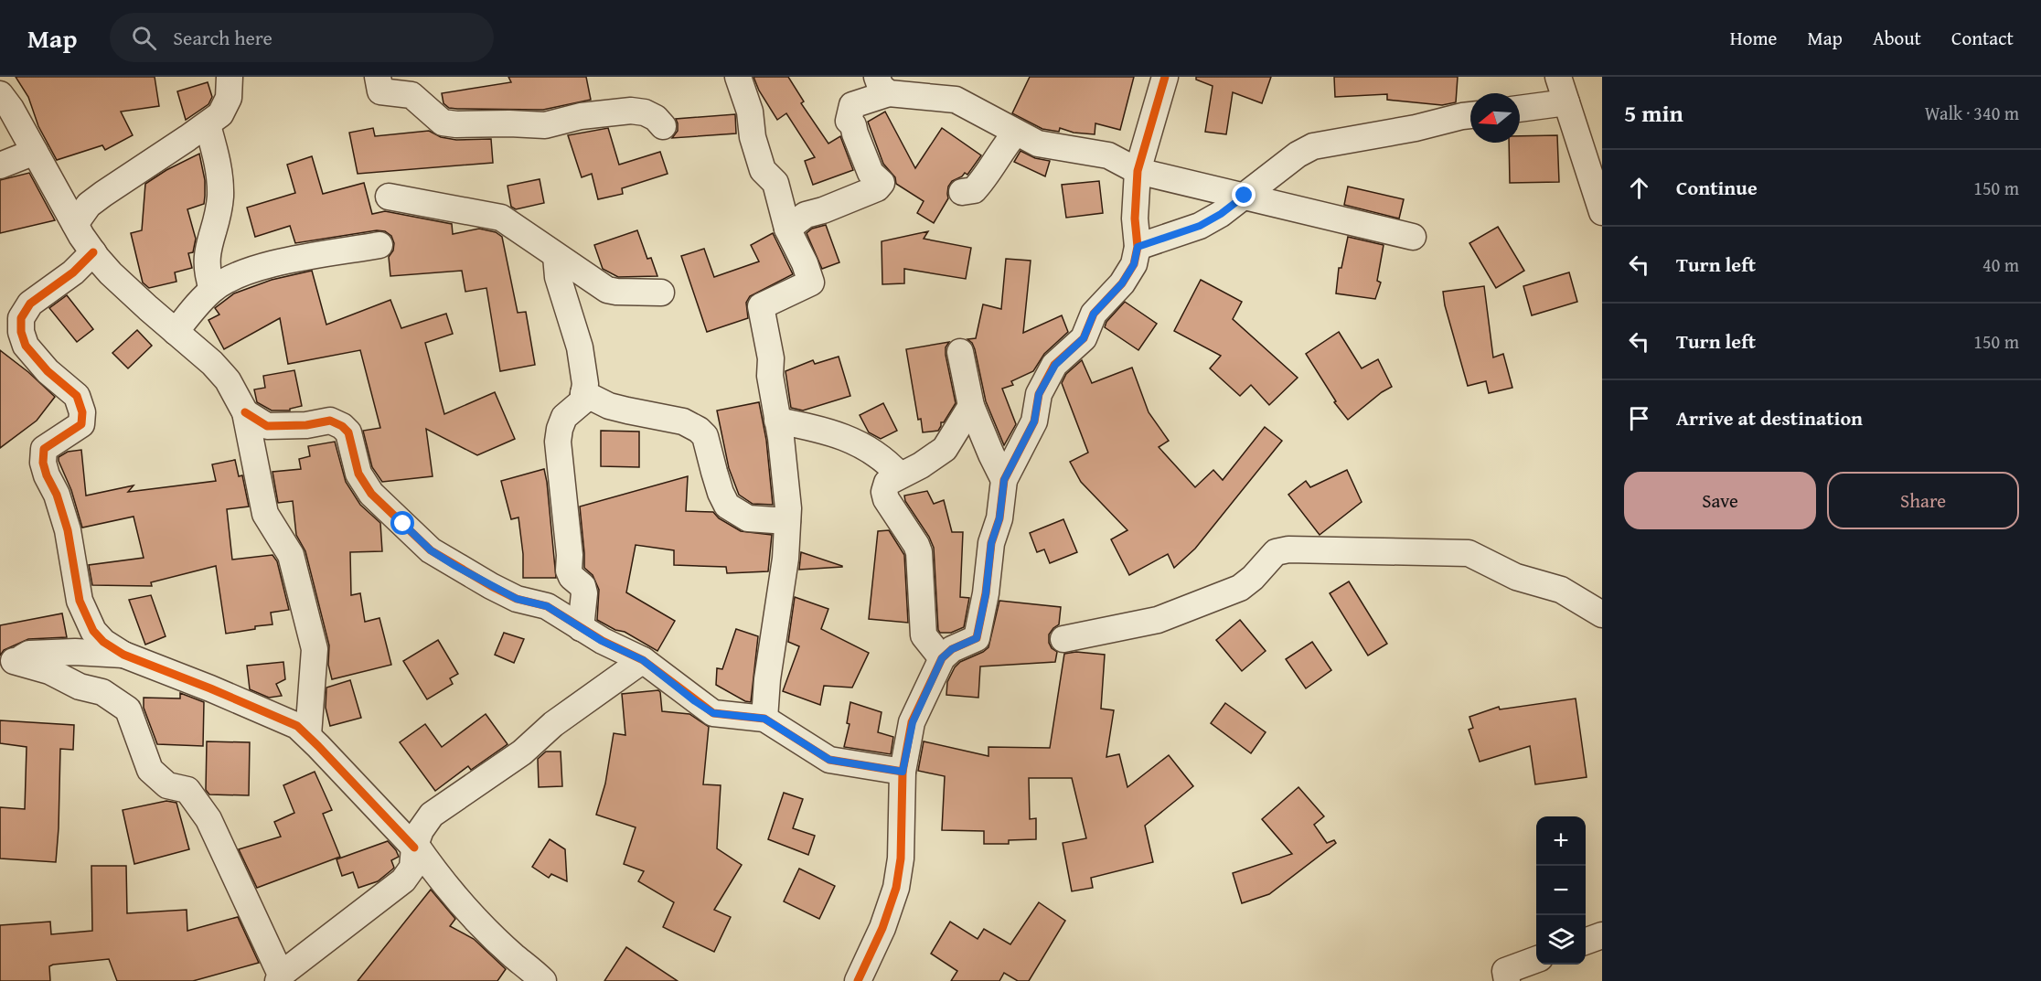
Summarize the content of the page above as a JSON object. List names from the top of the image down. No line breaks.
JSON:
{"north":"left","page":{"header":"Map","search":"Search here","nav":["Home","Map","About","Contact"],"heading":["5 min","Walk · 340 m"],"list":[["Continue","150 m"],["Turn left","40 m"],["Turn left","150 m"],"Arrive at destination"],"buttons":["Save","Share"],"map_buttons":["+","−"]}}
